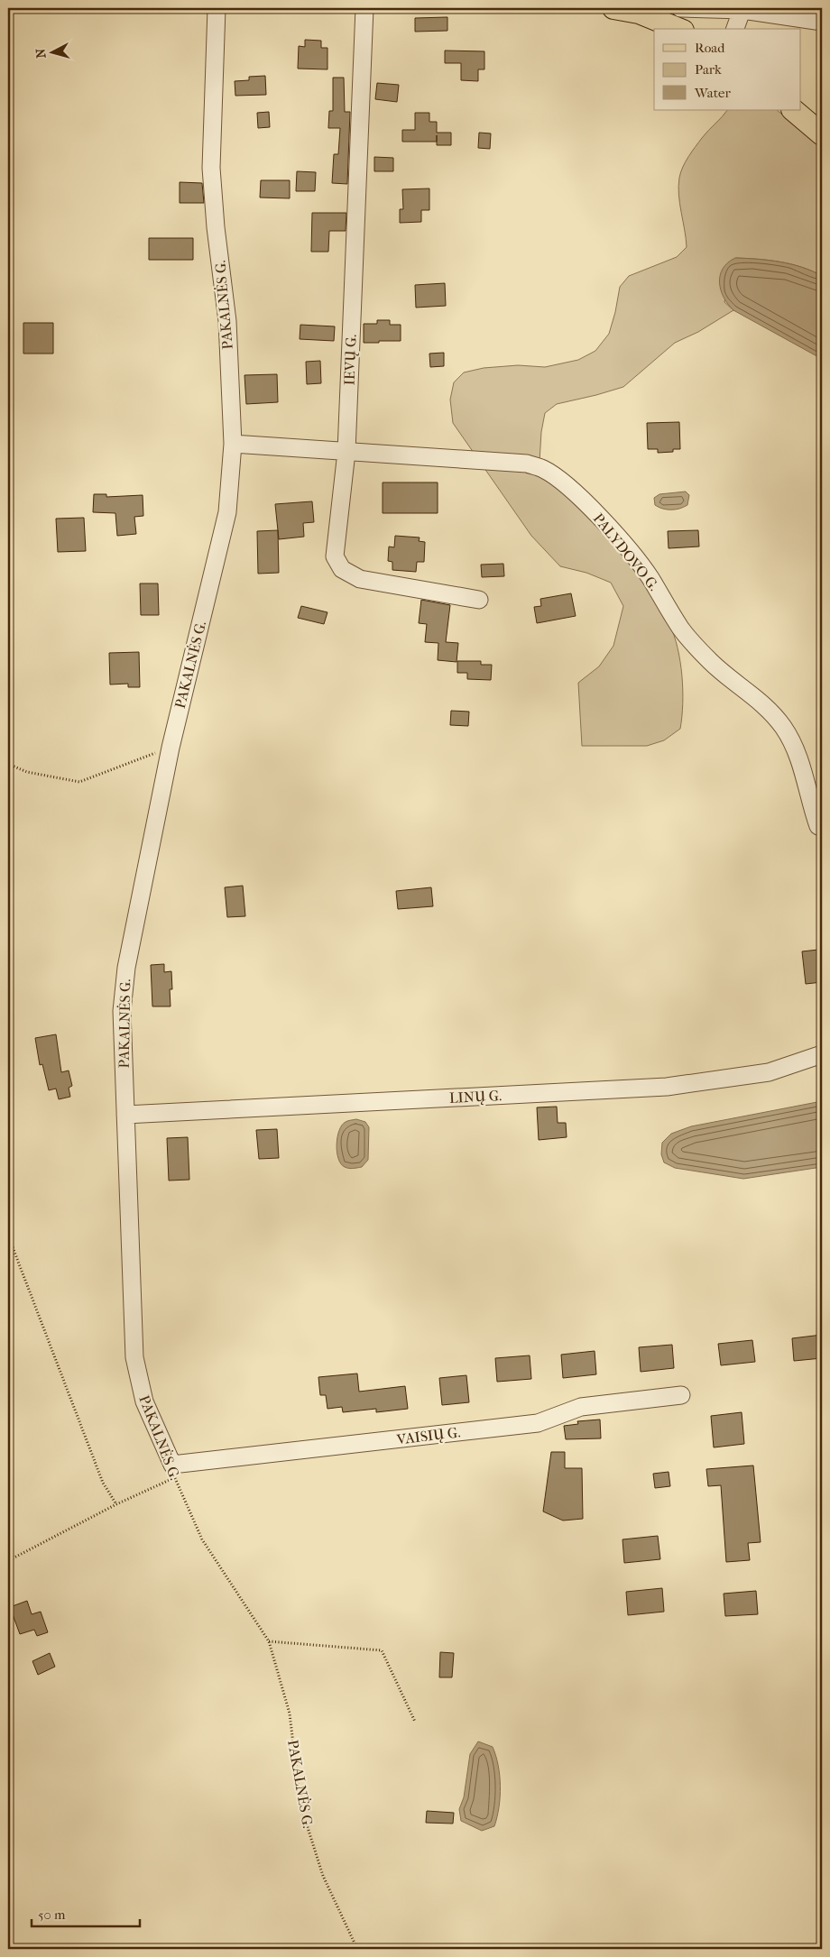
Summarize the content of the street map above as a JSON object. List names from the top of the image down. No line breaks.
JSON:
{"streets":{"street":["PAKALNĖS G.","IEVŲ G.","PALYDOVO G.","LINŲ G.","VAISIŲ G."]},"crossings":[["PAKALNĖS G.","PALYDOVO G."],["PAKALNĖS G.","LINŲ G."],["PAKALNĖS G.","VAISIŲ G."],["IEVŲ G.","PALYDOVO G."]],"legend":["Road","Park","Water"],"scale_bar":"50 m","north":"left"}
